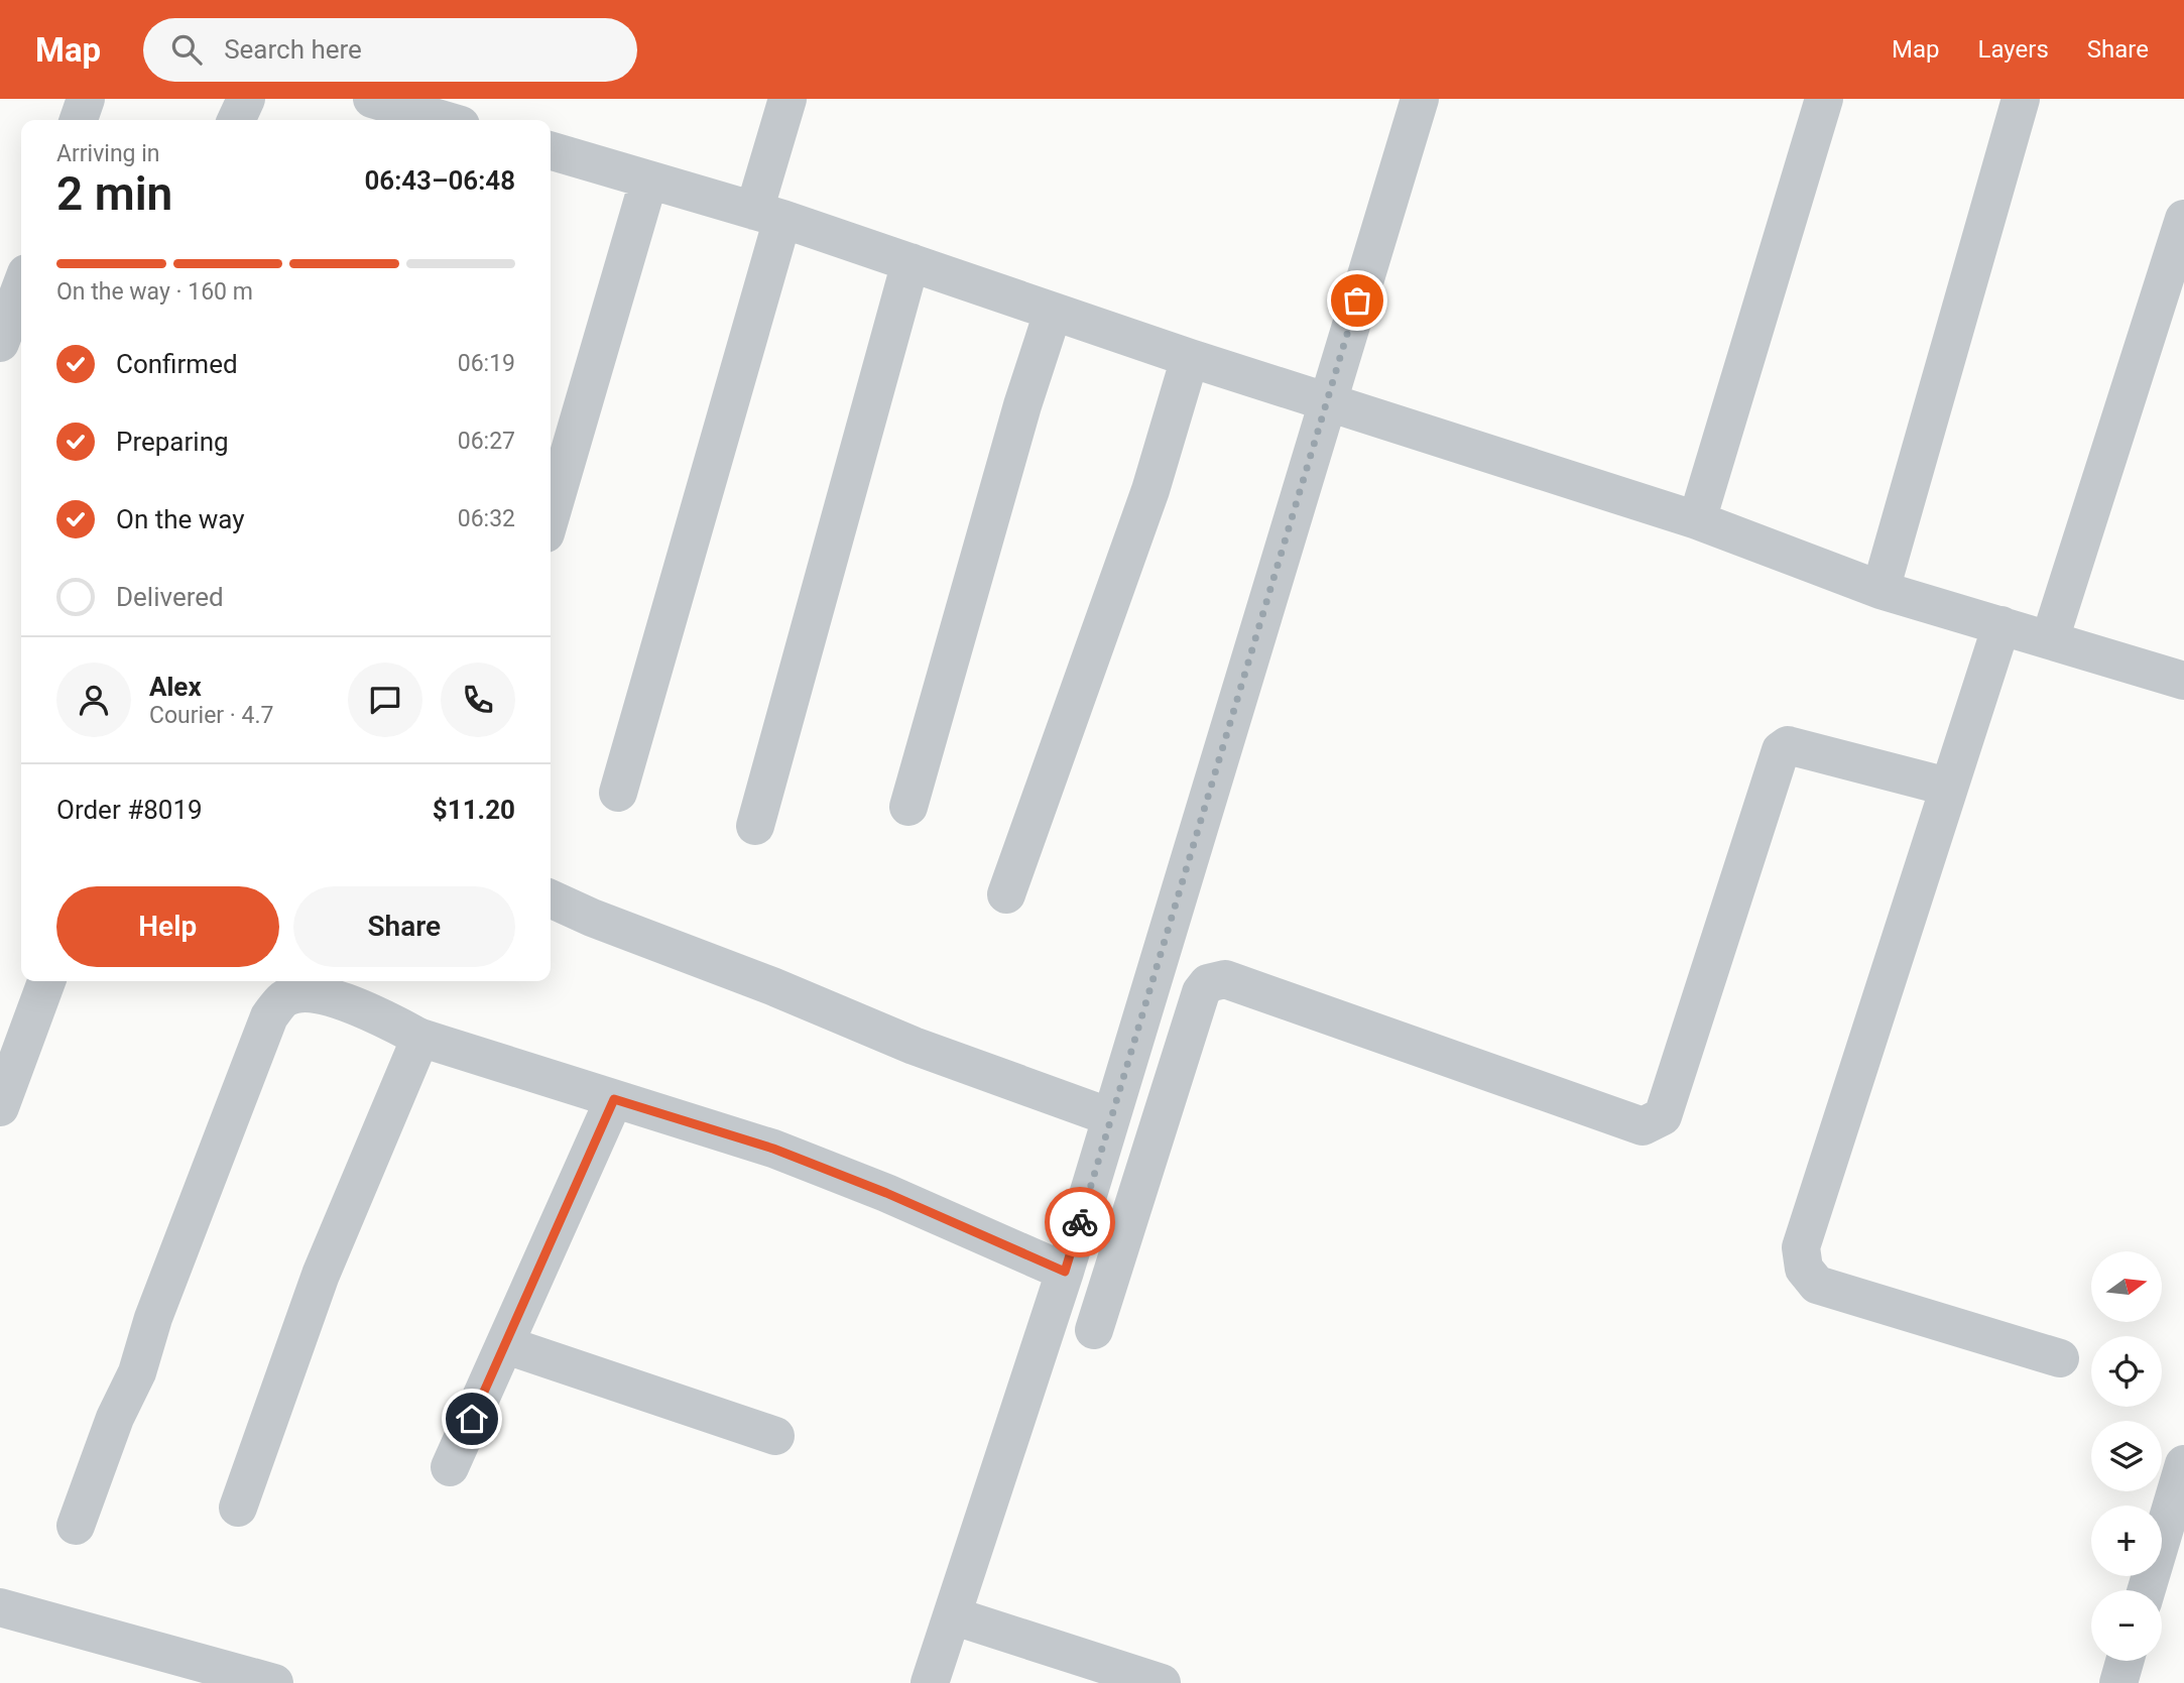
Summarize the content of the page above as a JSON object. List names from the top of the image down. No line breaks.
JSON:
{"north":"right","page":{"header":"Map","search":"Search here","nav":["Map","Layers","Share"],"heading":["2 min","Arriving in","06:43–06:48"],"panel":["Alex","Courier · 4.7","Order #8019","$11.20"],"bar":"On the way · 160 m","list":[["Confirmed","06:19"],["Preparing","06:27"],["On the way","06:32"],"Delivered"],"buttons":["Help","Share"],"map_buttons":["+","−"]}}
